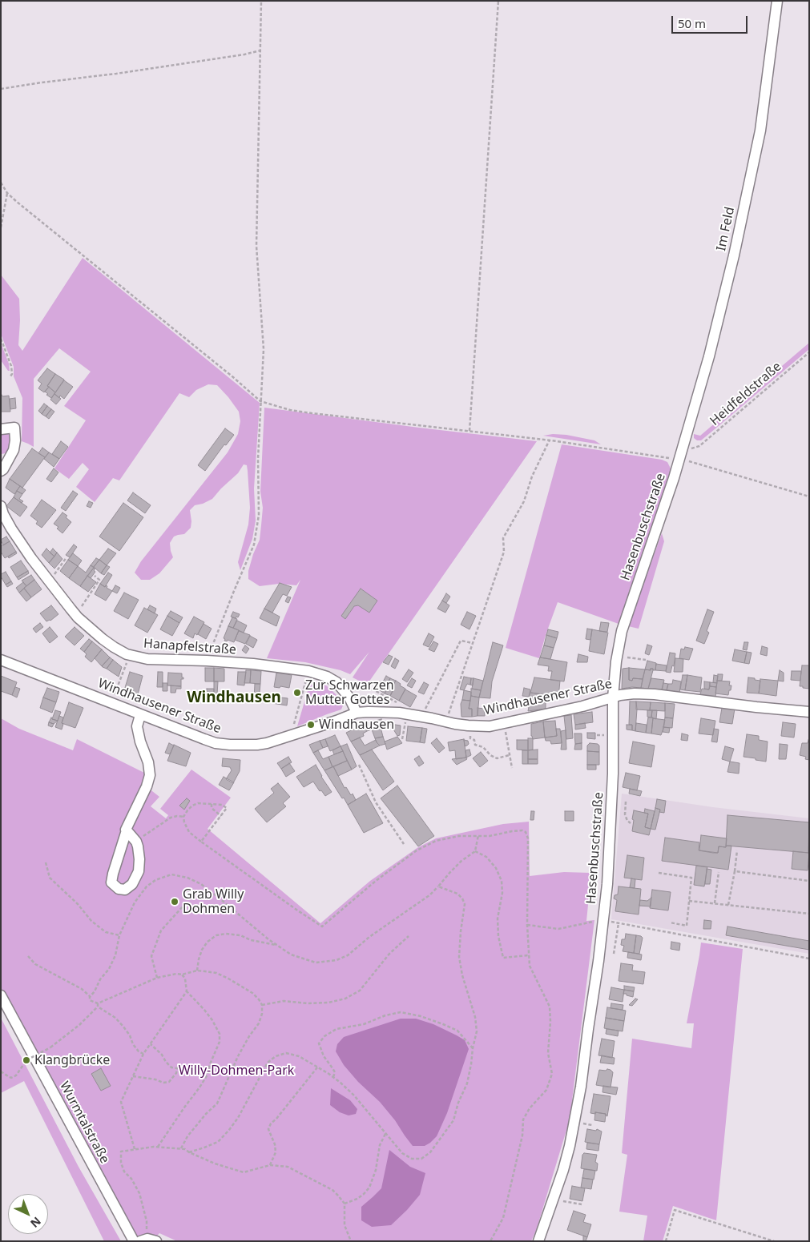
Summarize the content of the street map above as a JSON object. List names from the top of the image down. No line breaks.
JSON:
{"streets":{"street":["Im Feld","Hasenbuschstraße","Hanapfelstraße","Windhausener Straße","Wurmtalstraße"],"path":["Heidfeldstraße"]},"crossings":[["Im Feld","Hasenbuschstraße"],["Hasenbuschstraße","Windhausener Straße"],["Hanapfelstraße","Windhausener Straße"]],"districts":["Windhausen"],"parks":["Willy-Dohmen-Park"],"places":["Zur Schwarzen Mutter Gottes","Windhausen","Grab Willy Dohmen","Klangbrücke"],"scale_bar":"50 m","north":"bottom right"}
